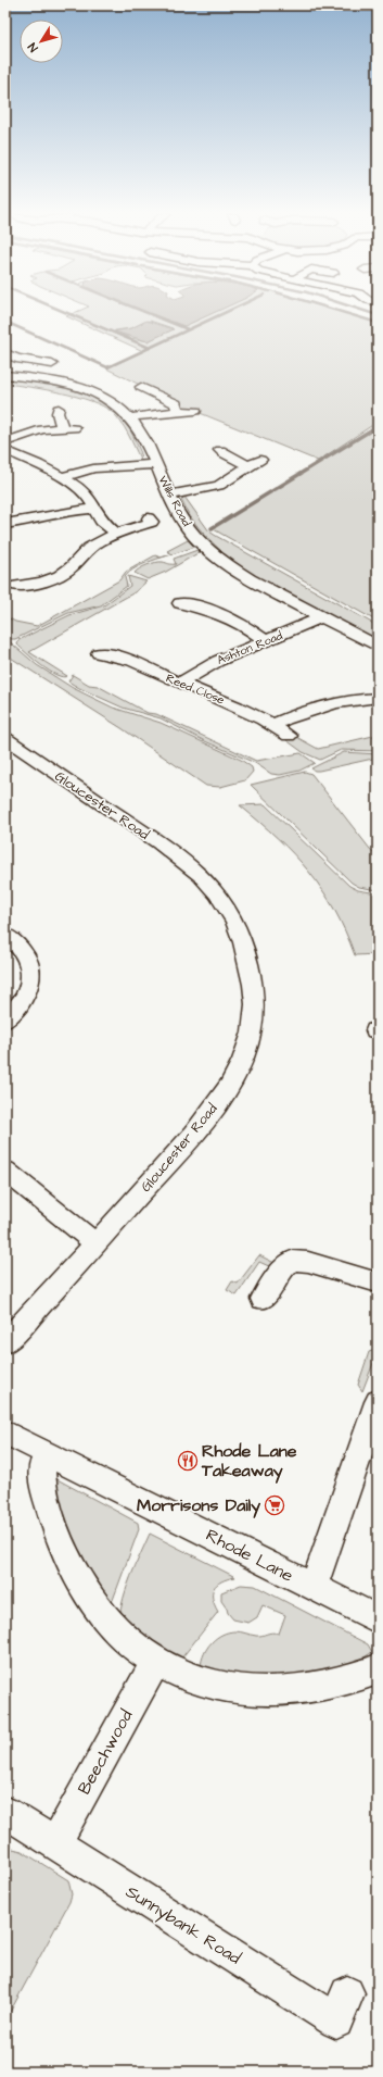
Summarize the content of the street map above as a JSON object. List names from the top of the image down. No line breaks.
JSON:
{"streets":{"street":["Wills Road","Ashton Road","Reed Close","Gloucester Road","Rhode Lane","Beechwood","Sunnybank Road"]},"crossings":[["Wills Road","Ashton Road"],["Ashton Road","Reed Close"],["Beechwood","Sunnybank Road"]],"places":{"restaurant":["Rhode Lane Takeaway"],"supermarket":["Morrisons Daily"]},"north":"bottom left"}
